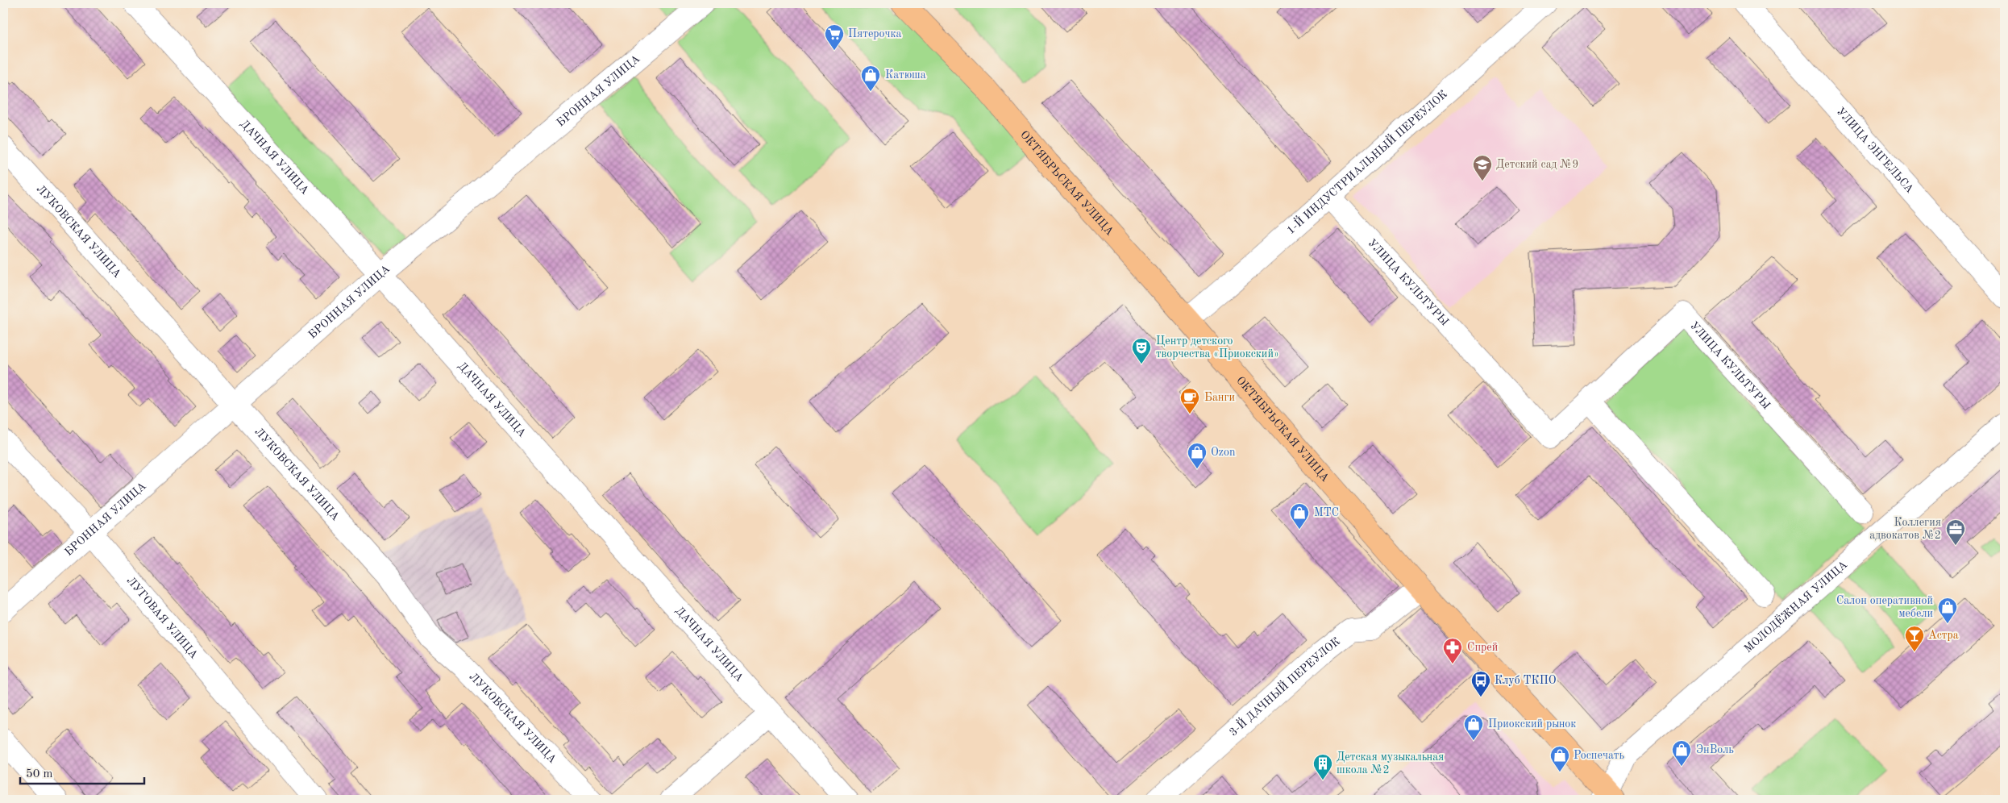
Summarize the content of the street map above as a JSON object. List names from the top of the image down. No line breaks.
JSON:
{"streets":{"main road":["ОКТЯБРЬСКАЯ УЛИЦА"],"street":["БРОННАЯ УЛИЦА","УЛИЦА ЭНГЕЛЬСА","ДАЧНАЯ УЛИЦА","1-Й ИНДУСТРИАЛЬНЫЙ ПЕРЕУЛОК","ЛУКОВСКАЯ УЛИЦА","УЛИЦА КУЛЬТУРЫ","МОЛОДЁЖНАЯ УЛИЦА","ЛУГОВАЯ УЛИЦА","3-Й ДАЧНЫЙ ПЕРЕУЛОК"]},"crossings":[["БРОННАЯ УЛИЦА","ДАЧНАЯ УЛИЦА"],["БРОННАЯ УЛИЦА","ЛУКОВСКАЯ УЛИЦА"],["БРОННАЯ УЛИЦА","ЛУГОВАЯ УЛИЦА"],["1-Й ИНДУСТРИАЛЬНЫЙ ПЕРЕУЛОК","ОКТЯБРЬСКАЯ УЛИЦА"],["1-Й ИНДУСТРИАЛЬНЫЙ ПЕРЕУЛОК","УЛИЦА КУЛЬТУРЫ"],["ОКТЯБРЬСКАЯ УЛИЦА","МОЛОДЁЖНАЯ УЛИЦА"],["ОКТЯБРЬСКАЯ УЛИЦА","3-Й ДАЧНЫЙ ПЕРЕУЛОК"]],"places":{"supermarket":["Пятерочка"],"shop":["Катюша","Ozon","МТС","Салон оперативной мебели","Приокский рынок","ЭнВоль","Роспечать"],"school or university":["Детский сад №9"],"theatre":["Центр детского творчества «Приокский»"],"cafe":["Банги"],"office":["Коллегия адвокатов №2"],"bar":["Астра"],"pharmacy":["Спрей"],"bus stop":["Клуб ТКПО"],"building":["Детская музыкальная школа №2"]},"scale_bar":"50 m"}
